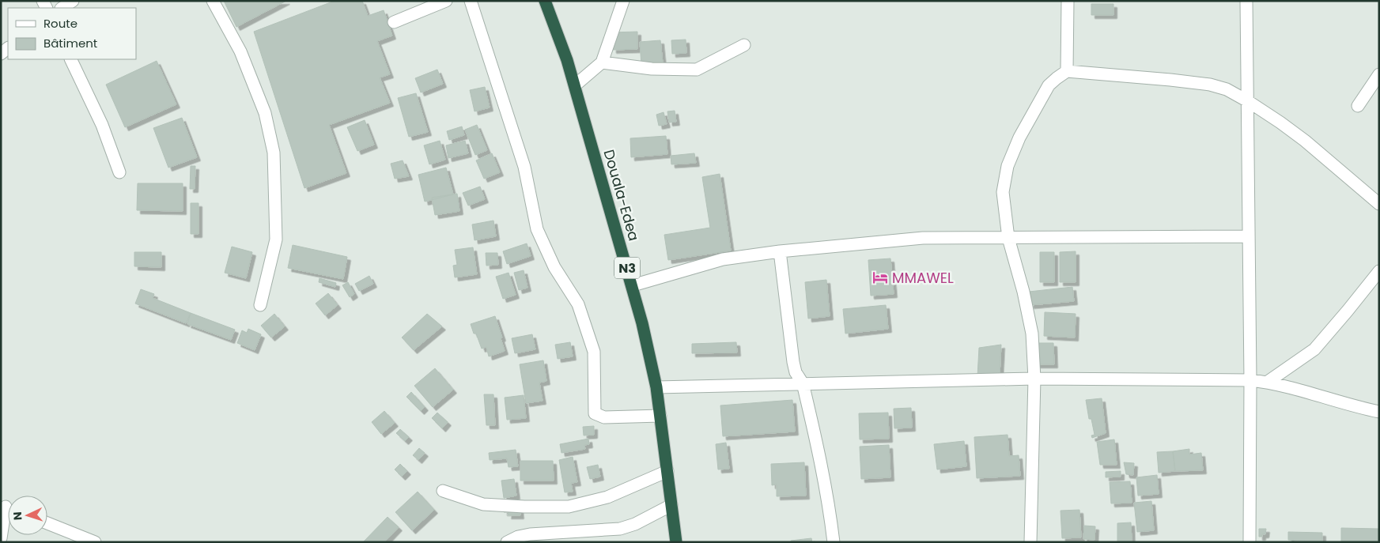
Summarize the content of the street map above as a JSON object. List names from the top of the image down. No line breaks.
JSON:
{"streets":{"highway":["Douala-Edea","N3"]},"places":{"hotel":["MMAWEL"]},"legend":["Route","Bâtiment"],"north":"left"}
